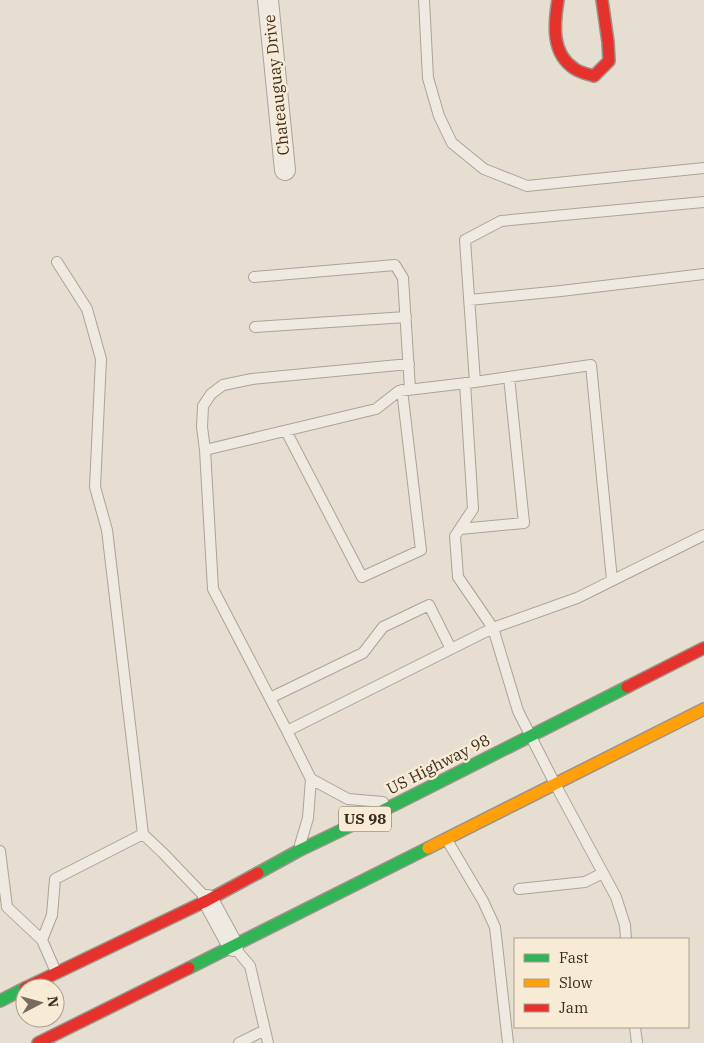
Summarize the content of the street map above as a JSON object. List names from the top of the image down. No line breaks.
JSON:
{"streets":{"main road":["US Highway 98","US 98"],"street":["Chateauguay Drive"]},"legend":["Fast","Slow","Jam"],"north":"right"}
